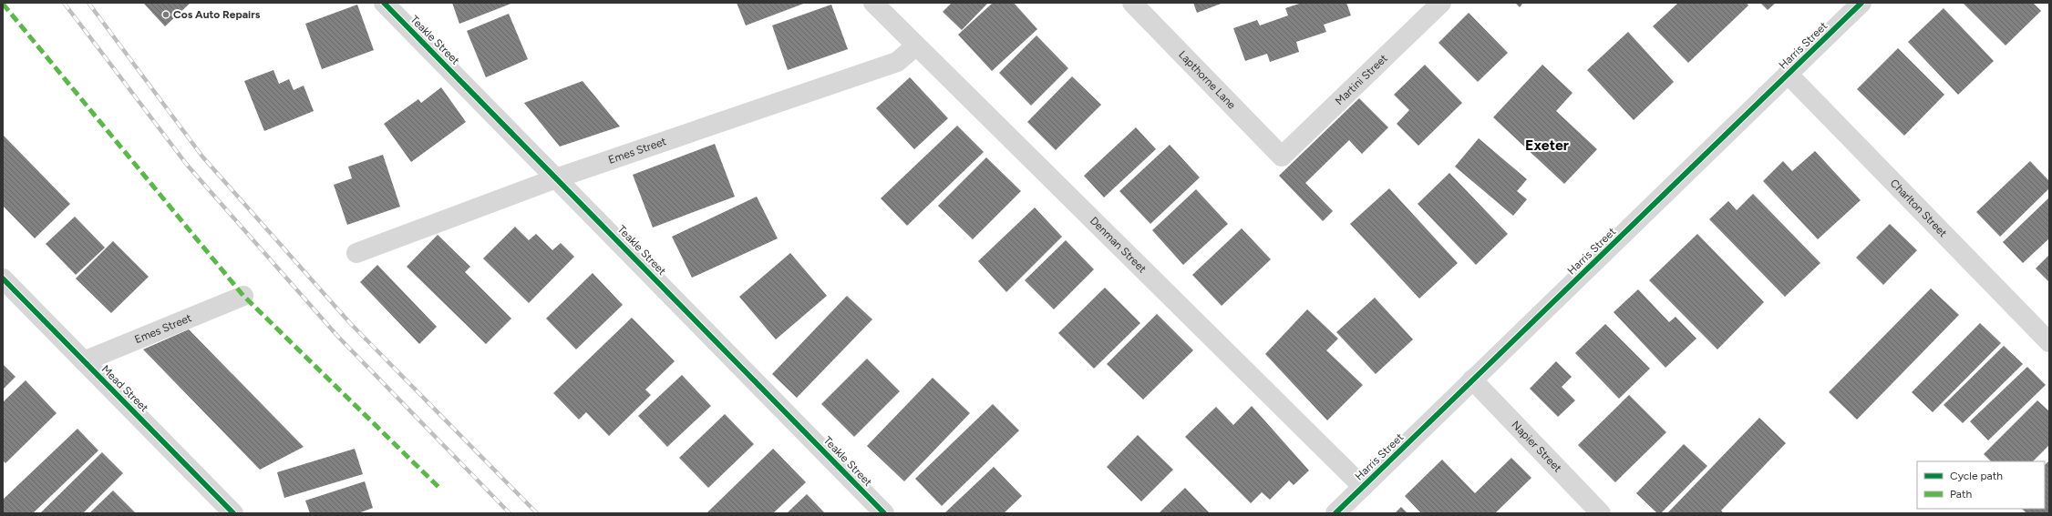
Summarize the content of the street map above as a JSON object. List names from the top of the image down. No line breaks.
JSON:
{"streets":{"street":["Teakle Street","Harris Street","Lapthorne Lane","Martini Street","Emes Street","Charlton Street","Denman Street","Mead Street","Napier Street"]},"crossings":[["Teakle Street","Emes Street"],["Harris Street","Charlton Street"],["Harris Street","Denman Street"],["Harris Street","Napier Street"],["Lapthorne Lane","Martini Street"],["Emes Street","Denman Street"],["Emes Street","Mead Street"]],"districts":["Exeter"],"places":["Cos Auto Repairs"],"legend":["Cycle path","Path"]}
